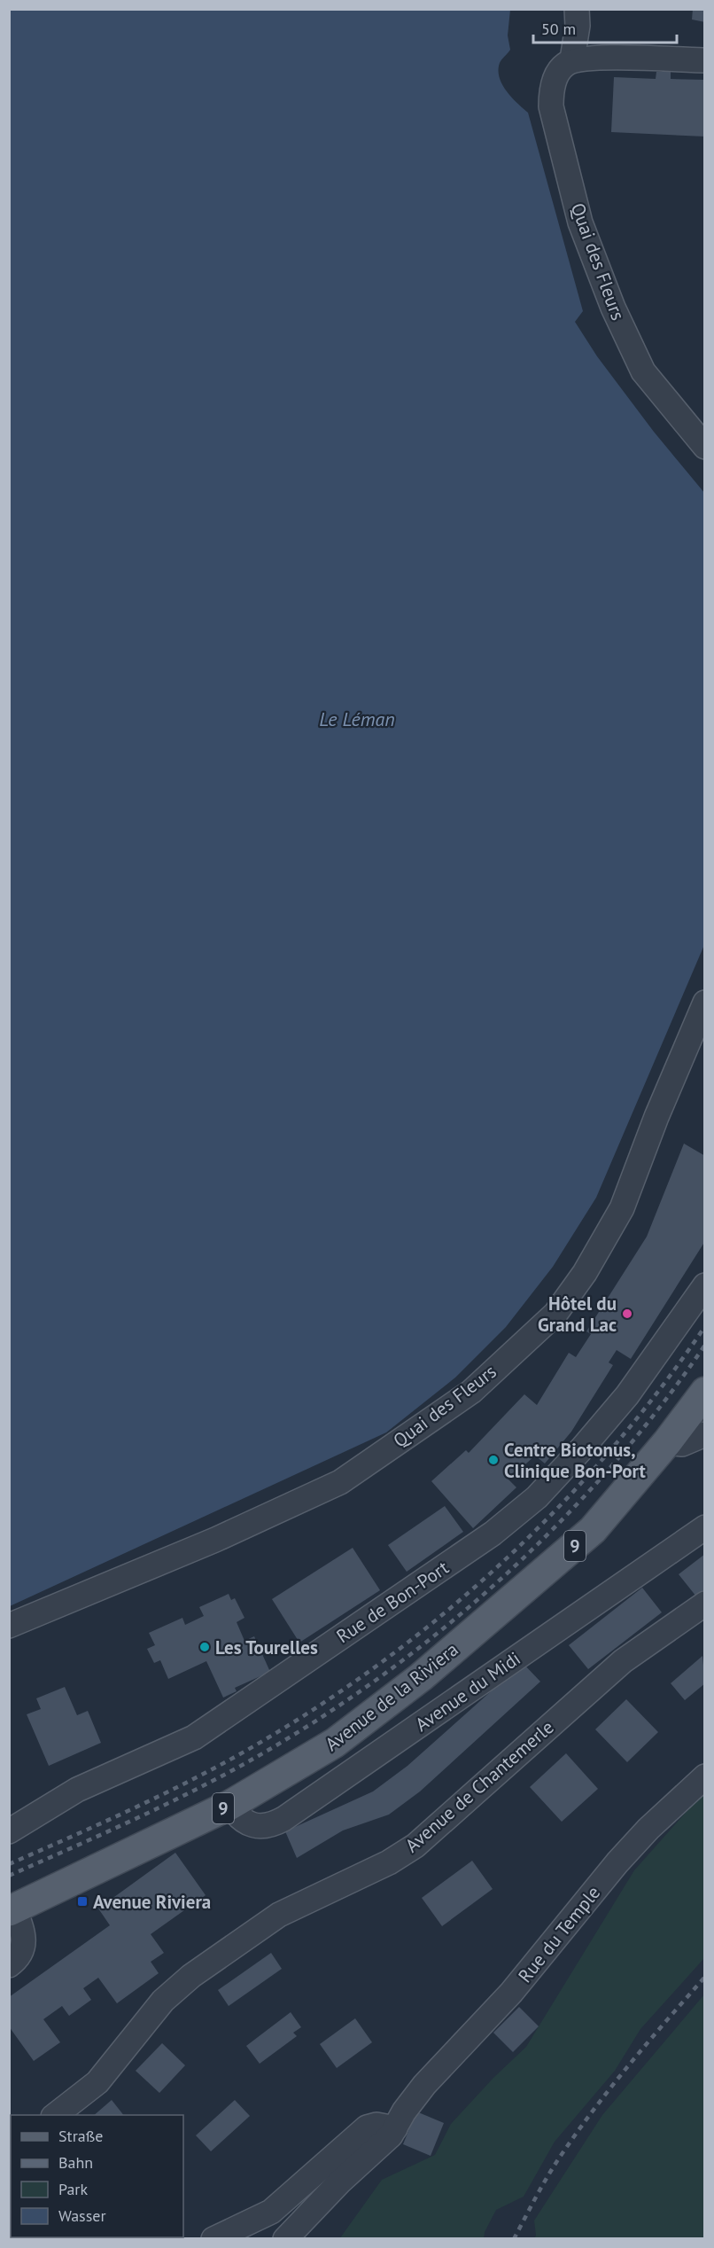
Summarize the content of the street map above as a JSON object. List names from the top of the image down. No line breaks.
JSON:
{"streets":{"main road":["9","Avenue de la Riviera"],"street":["Quai des Fleurs","Rue de Bon-Port","Avenue du Midi","Avenue de Chantemerle","Rue du Temple"]},"crossings":[["Avenue du Midi","Avenue de la Riviera"]],"water":["Le Léman"],"places":{"other":["Hôtel du Grand Lac","Centre Biotonus, Clinique Bon-Port","Les Tourelles"],"transit":["Avenue Riviera"]},"legend":["Straße","Bahn","Park","Wasser"],"scale_bar":"50 m"}
